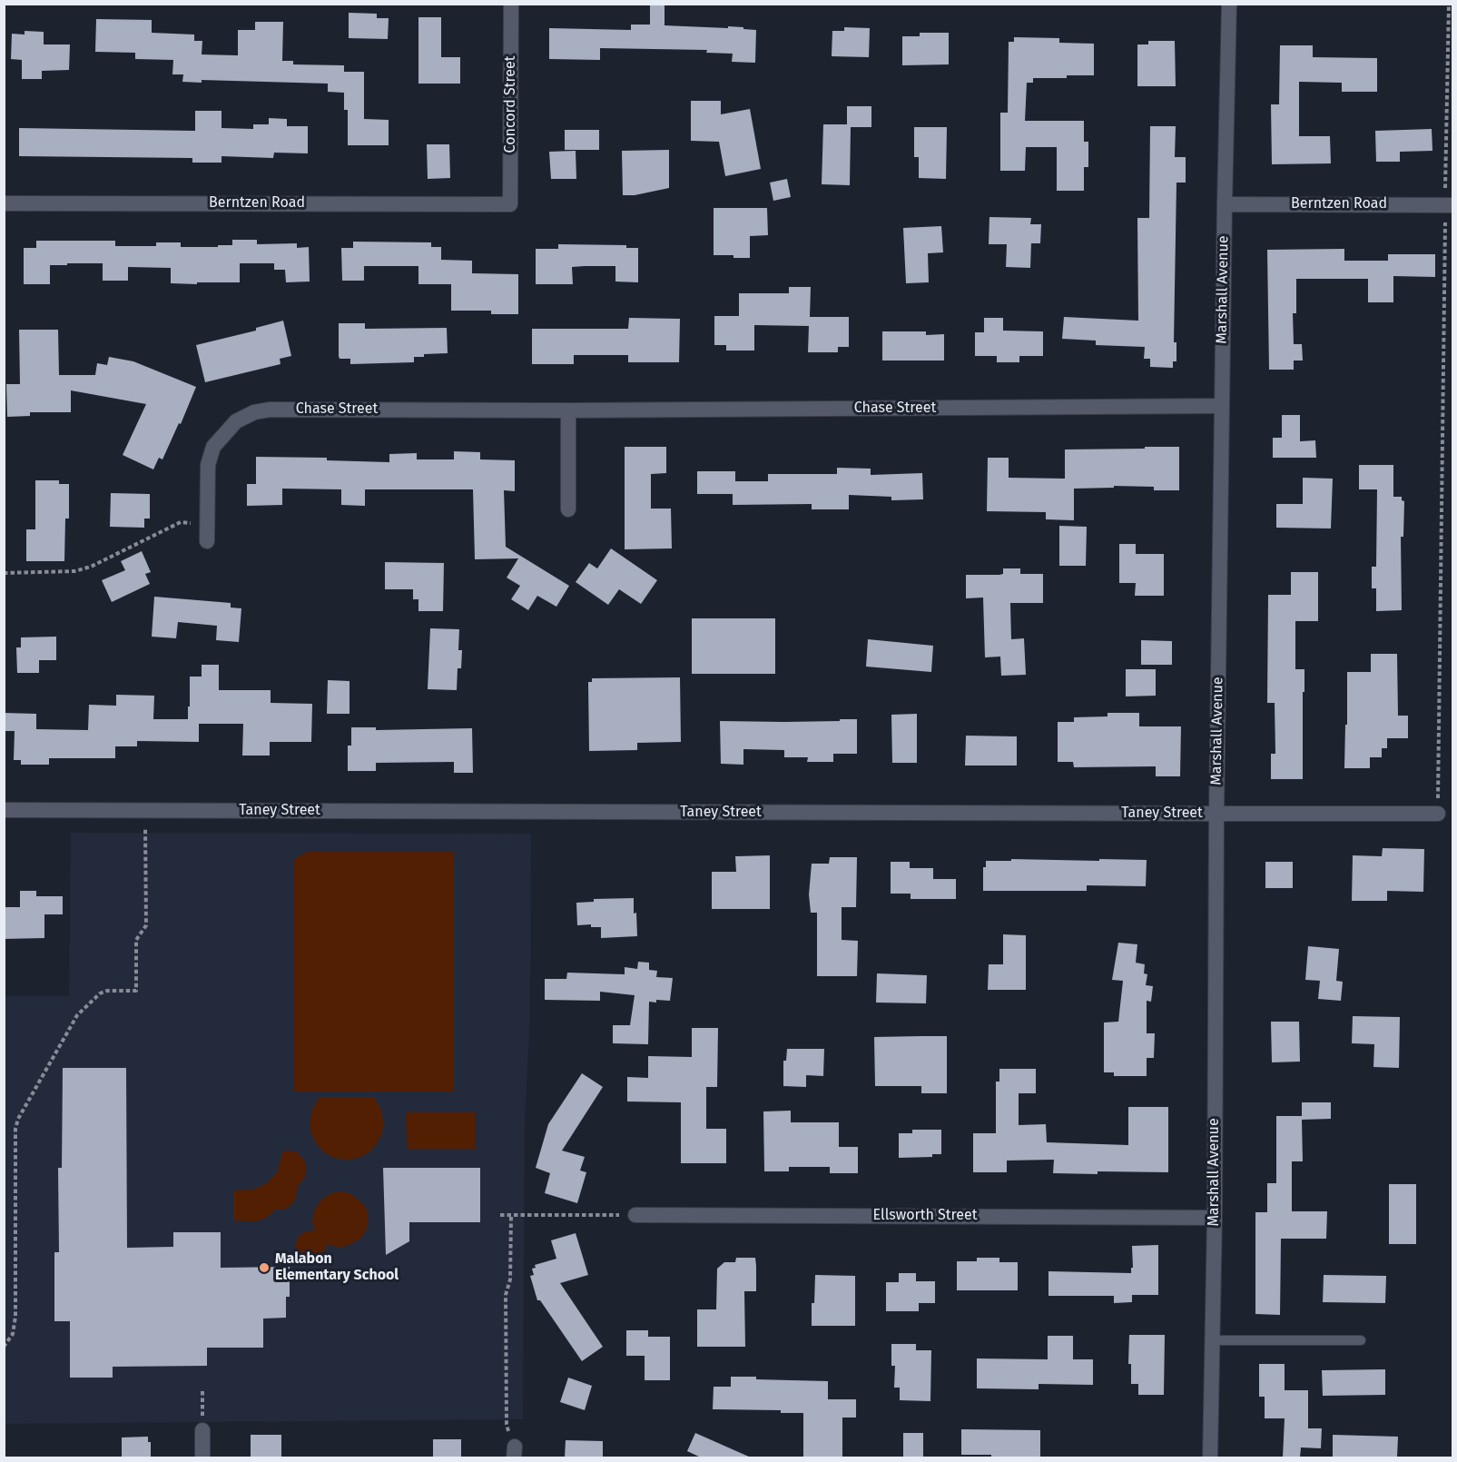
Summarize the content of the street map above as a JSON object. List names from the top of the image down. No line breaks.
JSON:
{"streets":{"street":["Concord Street","Berntzen Road","Marshall Avenue","Chase Street","Taney Street","Ellsworth Street"]},"crossings":[["Concord Street","Berntzen Road"],["Berntzen Road","Marshall Avenue"],["Marshall Avenue","Chase Street"],["Marshall Avenue","Taney Street"],["Marshall Avenue","Ellsworth Street"]],"places":["Malabon Elementary School"]}
